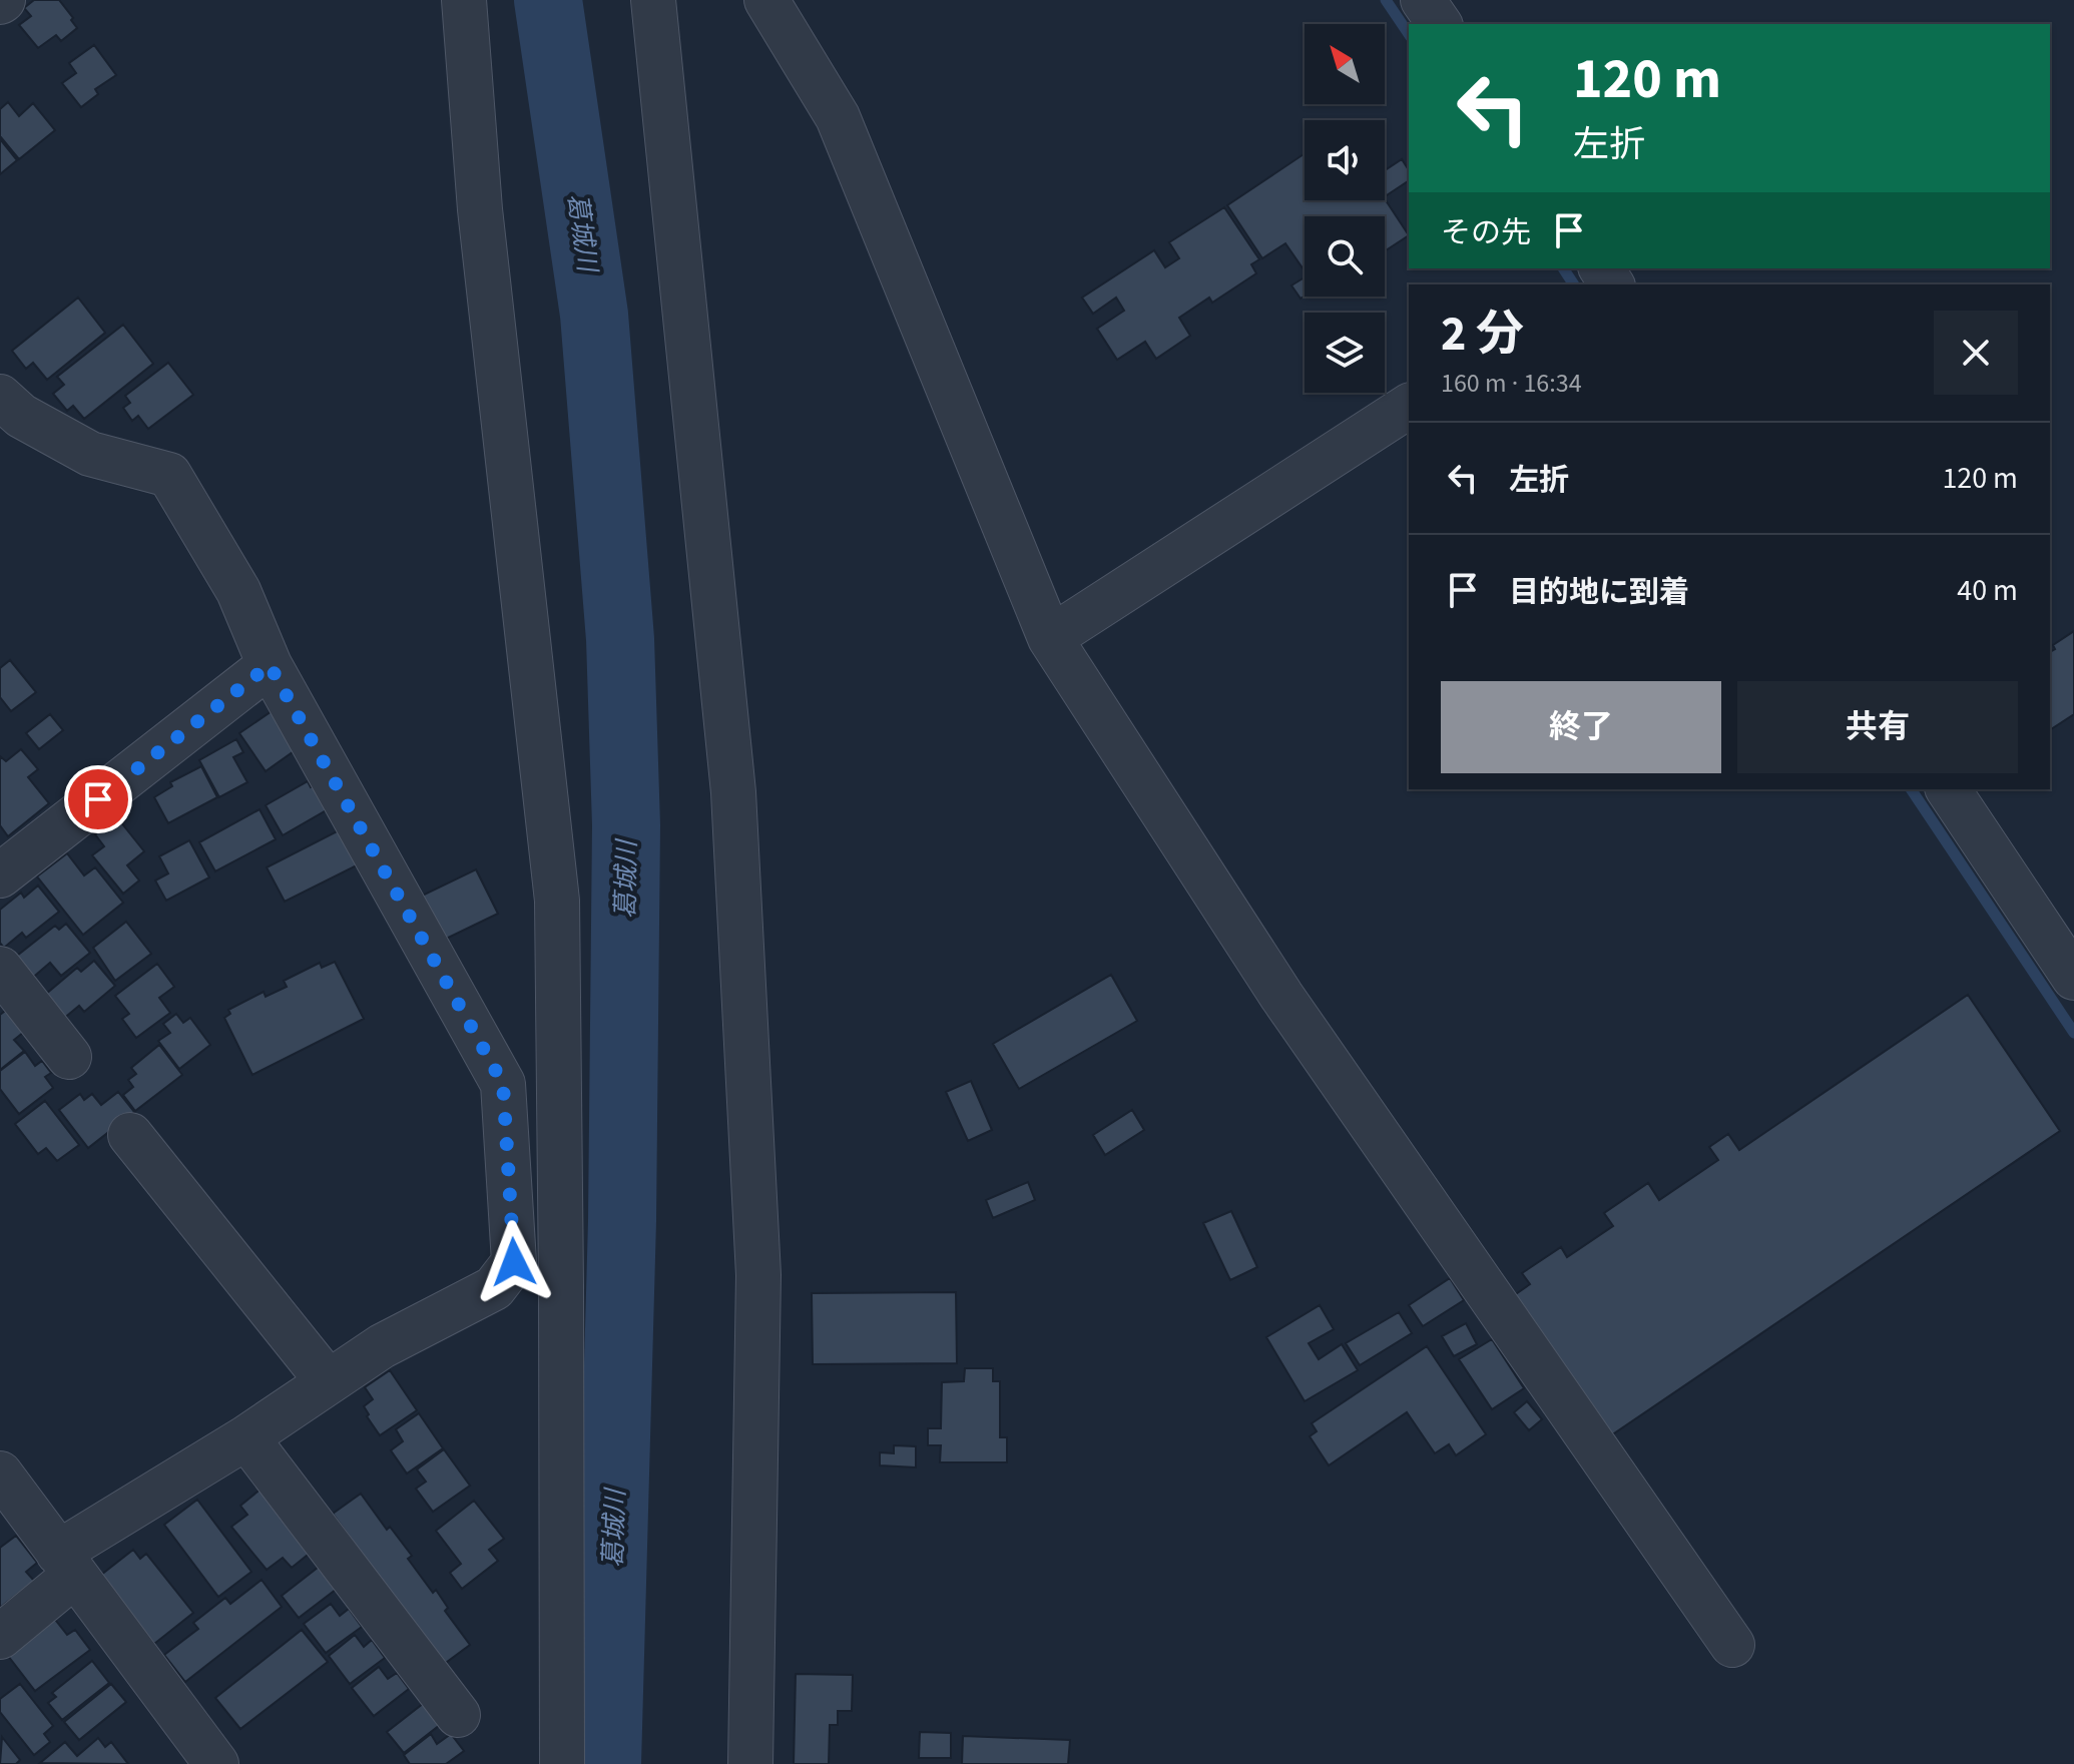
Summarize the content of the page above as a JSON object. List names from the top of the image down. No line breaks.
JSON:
{"water":["葛城川"],"north":"top left","page":{"turn":["120 m","左折"],"then":"その先","heading":["2 分","160 m · 16:34"],"list":[{"name":"左折","value":"120 m"},{"name":"目的地に到着","value":"40 m"}],"buttons":["終了","共有"]}}
